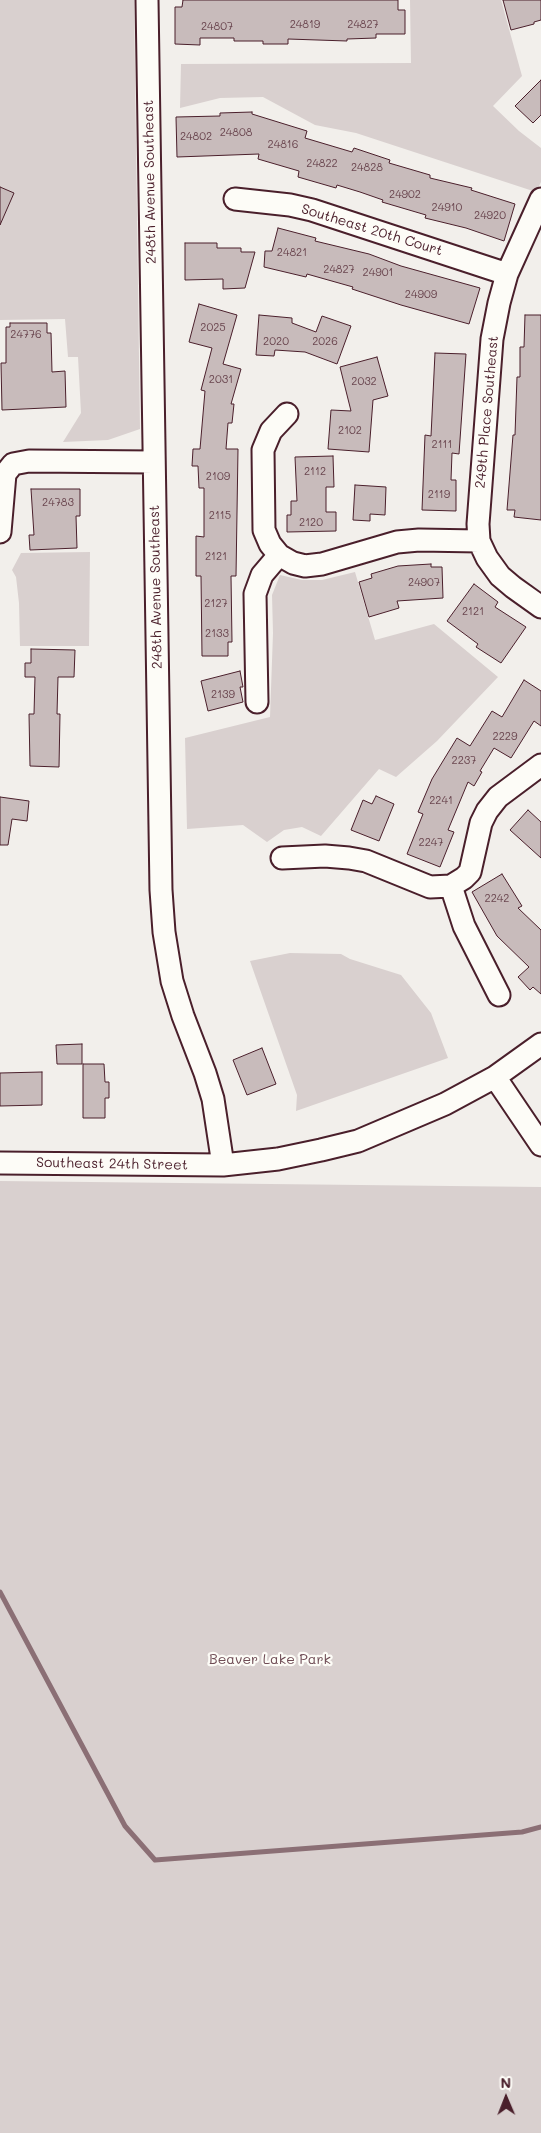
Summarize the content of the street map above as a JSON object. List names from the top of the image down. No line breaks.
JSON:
{"streets":{"street":["248th Avenue Southeast","Southeast 20th Court","249th Place Southeast","Southeast 24th Street"]},"crossings":[["248th Avenue Southeast","Southeast 24th Street"],["Southeast 20th Court","249th Place Southeast"]],"parks":["Beaver Lake Park"],"house_numbers":["24819","24827","24807","24808","24802","24816","24822","24828","24902","24910","24920","24821","24827","24901","24909","2025","24776","2020","2026","2031","2032","2102","2111","2112","2109","2119","24783","2115","2120","2121","24907","2127","2121","2133","2139","2229","2237","2241","2247","2242"],"north":"top"}
